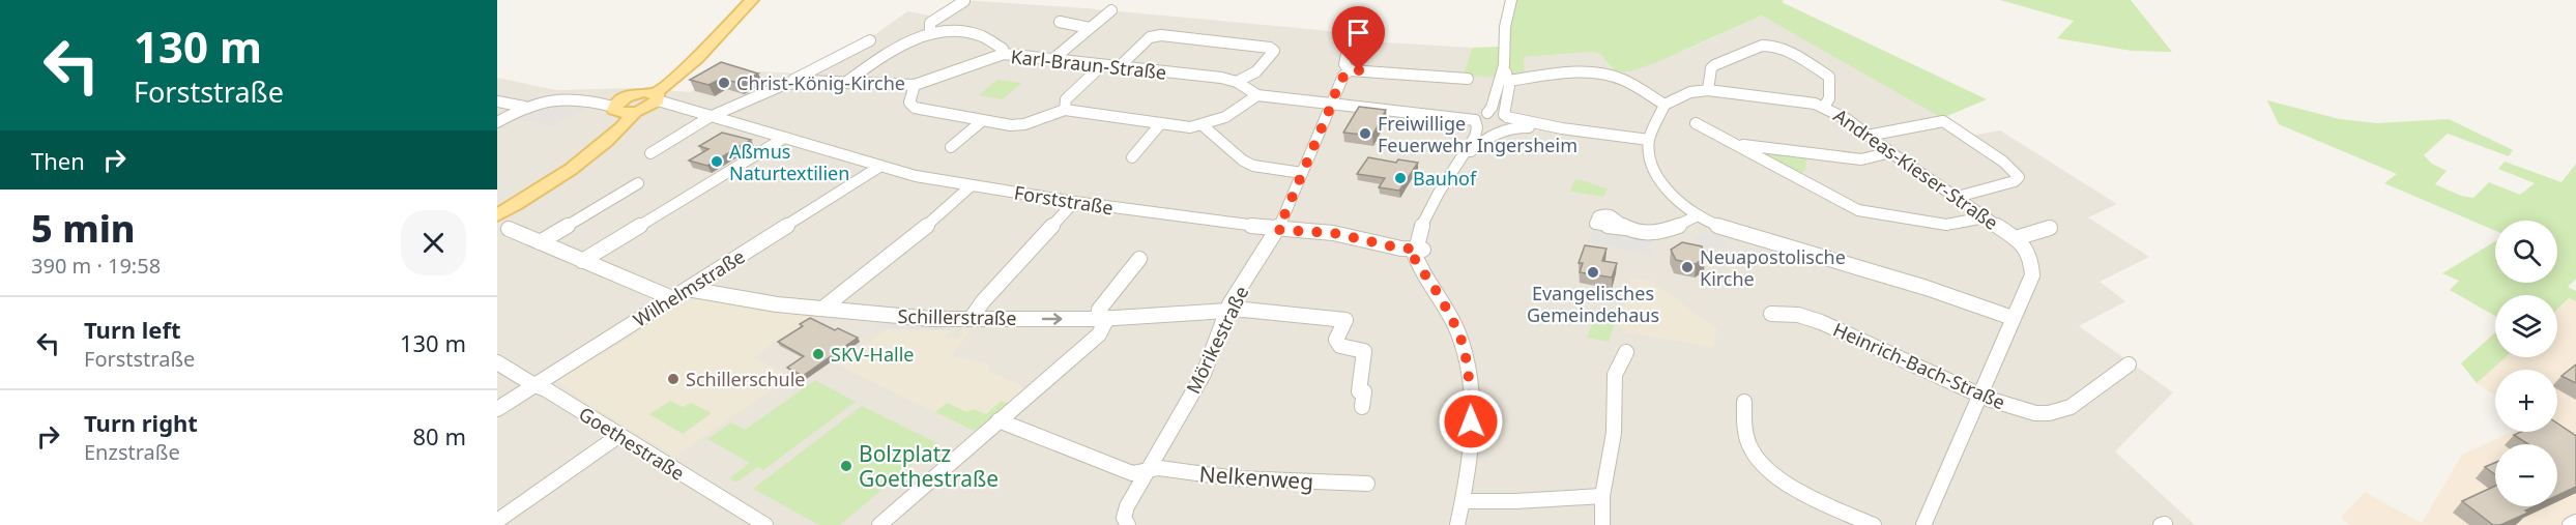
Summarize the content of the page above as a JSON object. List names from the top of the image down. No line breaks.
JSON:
{"streets":{"street":["Karl-Braun-Straße","Andreas-Kieser-Straße","Forststraße","Wilhelmstraße","Schillerstraße","Mörikestraße","Heinrich-Bach-Straße","Goethestraße","Nelkenweg"]},"crossings":[["Karl-Braun-Straße","Forststraße"],["Karl-Braun-Straße","Mörikestraße"],["Forststraße","Wilhelmstraße"],["Forststraße","Mörikestraße"],["Wilhelmstraße","Schillerstraße"],["Wilhelmstraße","Goethestraße"],["Schillerstraße","Mörikestraße"],["Mörikestraße","Nelkenweg"]],"places":["Christ-König-Kirche","Freiwillige Feuerwehr Ingersheim","Aßmus Naturtextilien","Bauhof","Neuapostolische Kirche","Evangelisches Gemeindehaus","SKV-Halle","Schillerschule","Bolzplatz Goethestraße"],"page":{"turn":["130 m","Forststraße"],"then":"Then","heading":["5 min","390 m · 19:58"],"map_buttons":["+","−"],"list":[{"name":"Turn left","note":"Forststraße","value":"130 m"},{"name":"Turn right","note":"Enzstraße","value":"80 m"}]}}
